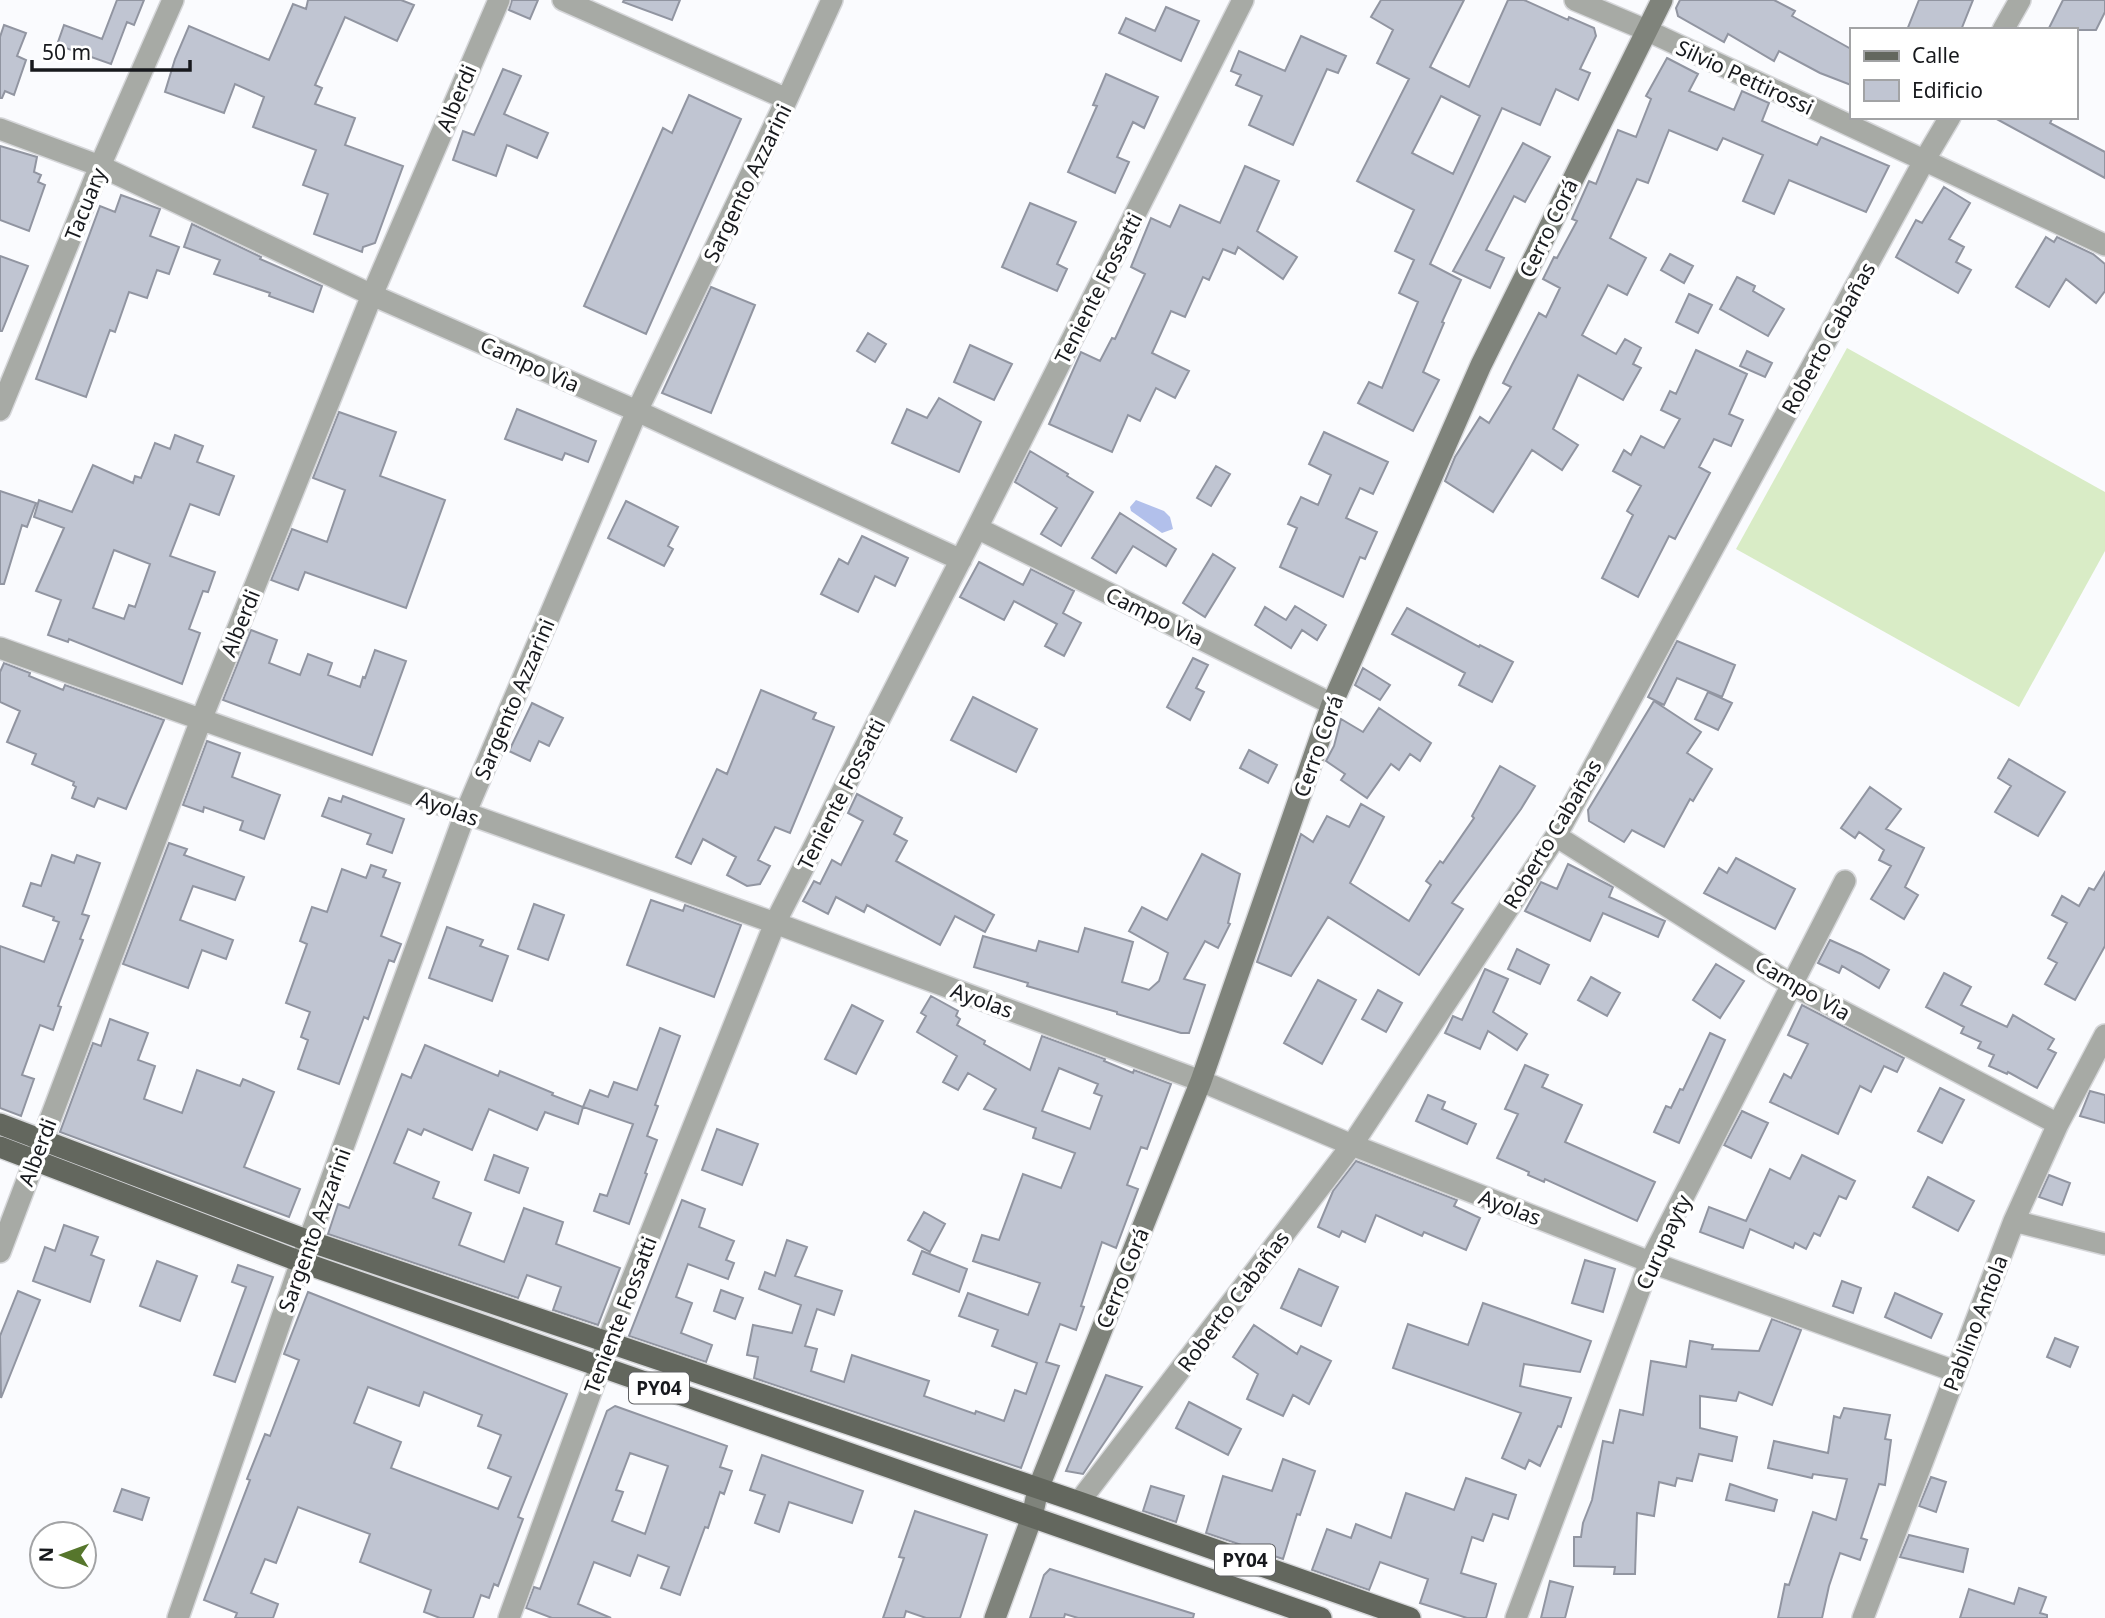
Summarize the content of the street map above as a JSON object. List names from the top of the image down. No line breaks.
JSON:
{"streets":{"main road":["PY04"],"street":["Silvio Pettirossi","Alberdi","Sargento Azzarini","Tacuary","Cerro Corá","Teniente Fossatti","Roberto Cabañas","Campo Vìa","Ayolas","Curupayty","Pablino Antola"]},"crossings":[["Silvio Pettirossi","Cerro Corá"],["Silvio Pettirossi","Roberto Cabañas"],["Alberdi","Campo Vìa"],["Alberdi","Ayolas"],["Alberdi","PY04"],["Sargento Azzarini","Campo Vìa"],["Sargento Azzarini","Ayolas"],["Sargento Azzarini","PY04"],["Tacuary","Campo Vìa"],["Cerro Corá","Campo Vìa"],["Cerro Corá","Ayolas"],["Cerro Corá","PY04"],["Teniente Fossatti","Campo Vìa"],["Teniente Fossatti","Ayolas"],["Teniente Fossatti","PY04"],["Roberto Cabañas","Campo Vìa"],["Roberto Cabañas","Ayolas"],["Roberto Cabañas","PY04"],["Campo Vìa","Curupayty"],["Campo Vìa","Pablino Antola"],["Ayolas","Curupayty"],["Ayolas","Pablino Antola"]],"legend":["Calle","Edificio"],"scale_bar":"50 m","north":"left"}
